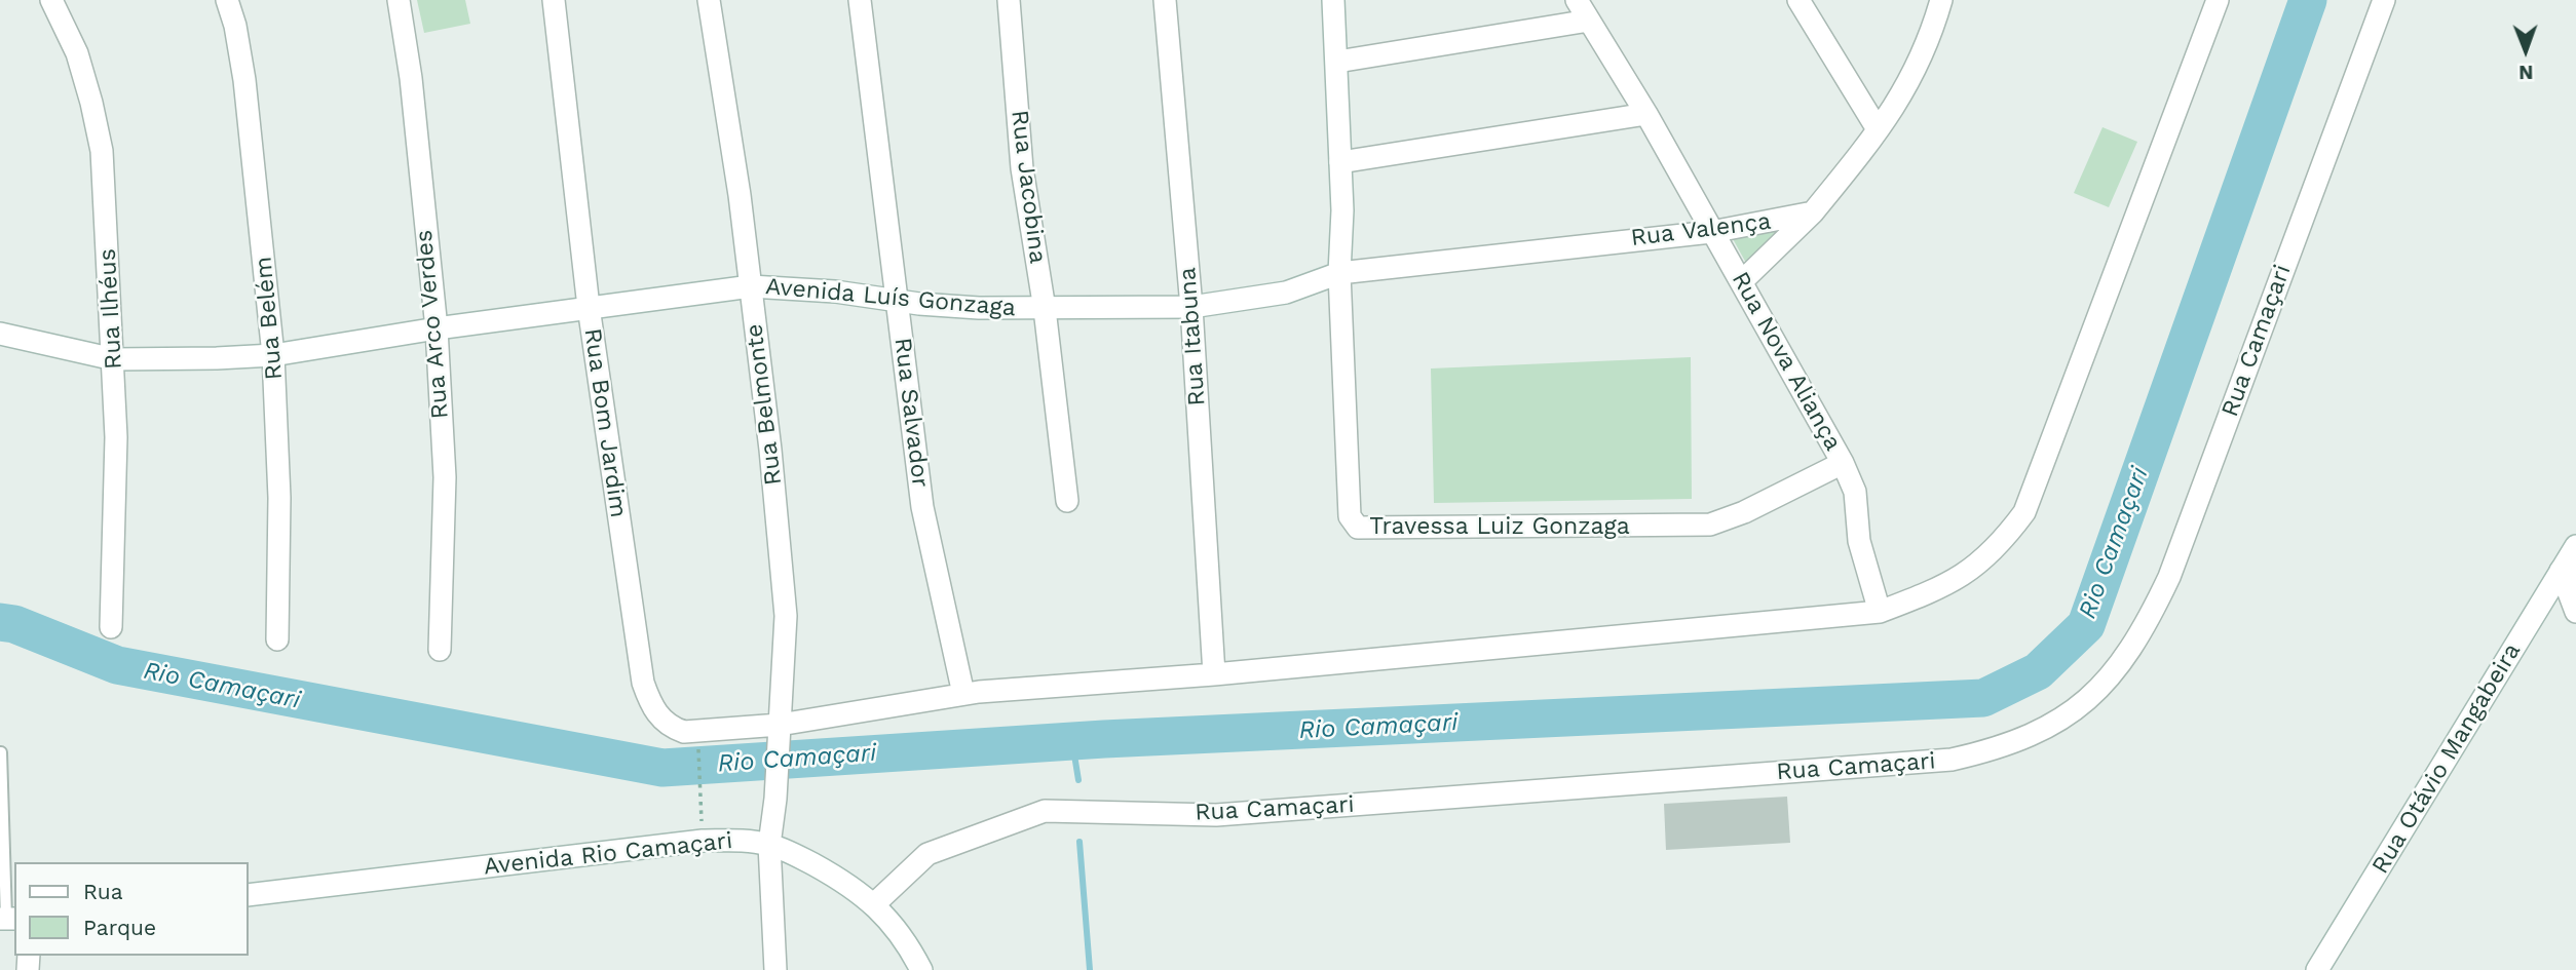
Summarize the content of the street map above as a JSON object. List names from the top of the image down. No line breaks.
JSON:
{"streets":{"street":["Rua Jacobina","Rua Valença","Avenida Luís Gonzaga","Rua Ilhéus","Rua Belém","Rua Arco Verdes","Rua Itabuna","Rua Camaçari","Rua Nova Aliança","Rua Belmonte","Rua Salvador","Rua Bom Jardim","Travessa Luiz Gonzaga","Rua Otávio Mangabeira","Avenida Rio Camaçari"]},"crossings":[["Rua Jacobina","Avenida Luís Gonzaga"],["Rua Valença","Avenida Luís Gonzaga"],["Rua Valença","Rua Nova Aliança"],["Rua Valença","Travessa Luiz Gonzaga"],["Avenida Luís Gonzaga","Rua Ilhéus"],["Avenida Luís Gonzaga","Rua Belém"],["Avenida Luís Gonzaga","Rua Arco Verdes"],["Avenida Luís Gonzaga","Rua Itabuna"],["Avenida Luís Gonzaga","Rua Belmonte"],["Avenida Luís Gonzaga","Rua Salvador"],["Avenida Luís Gonzaga","Rua Bom Jardim"],["Avenida Luís Gonzaga","Travessa Luiz Gonzaga"],["Rua Itabuna","Rua Bom Jardim"],["Rua Camaçari","Avenida Rio Camaçari"],["Rua Nova Aliança","Rua Bom Jardim"],["Rua Nova Aliança","Travessa Luiz Gonzaga"],["Rua Belmonte","Rua Bom Jardim"],["Rua Salvador","Rua Bom Jardim"]],"water":["Rio Camaçari"],"legend":["Rua","Parque"],"north":"bottom"}
